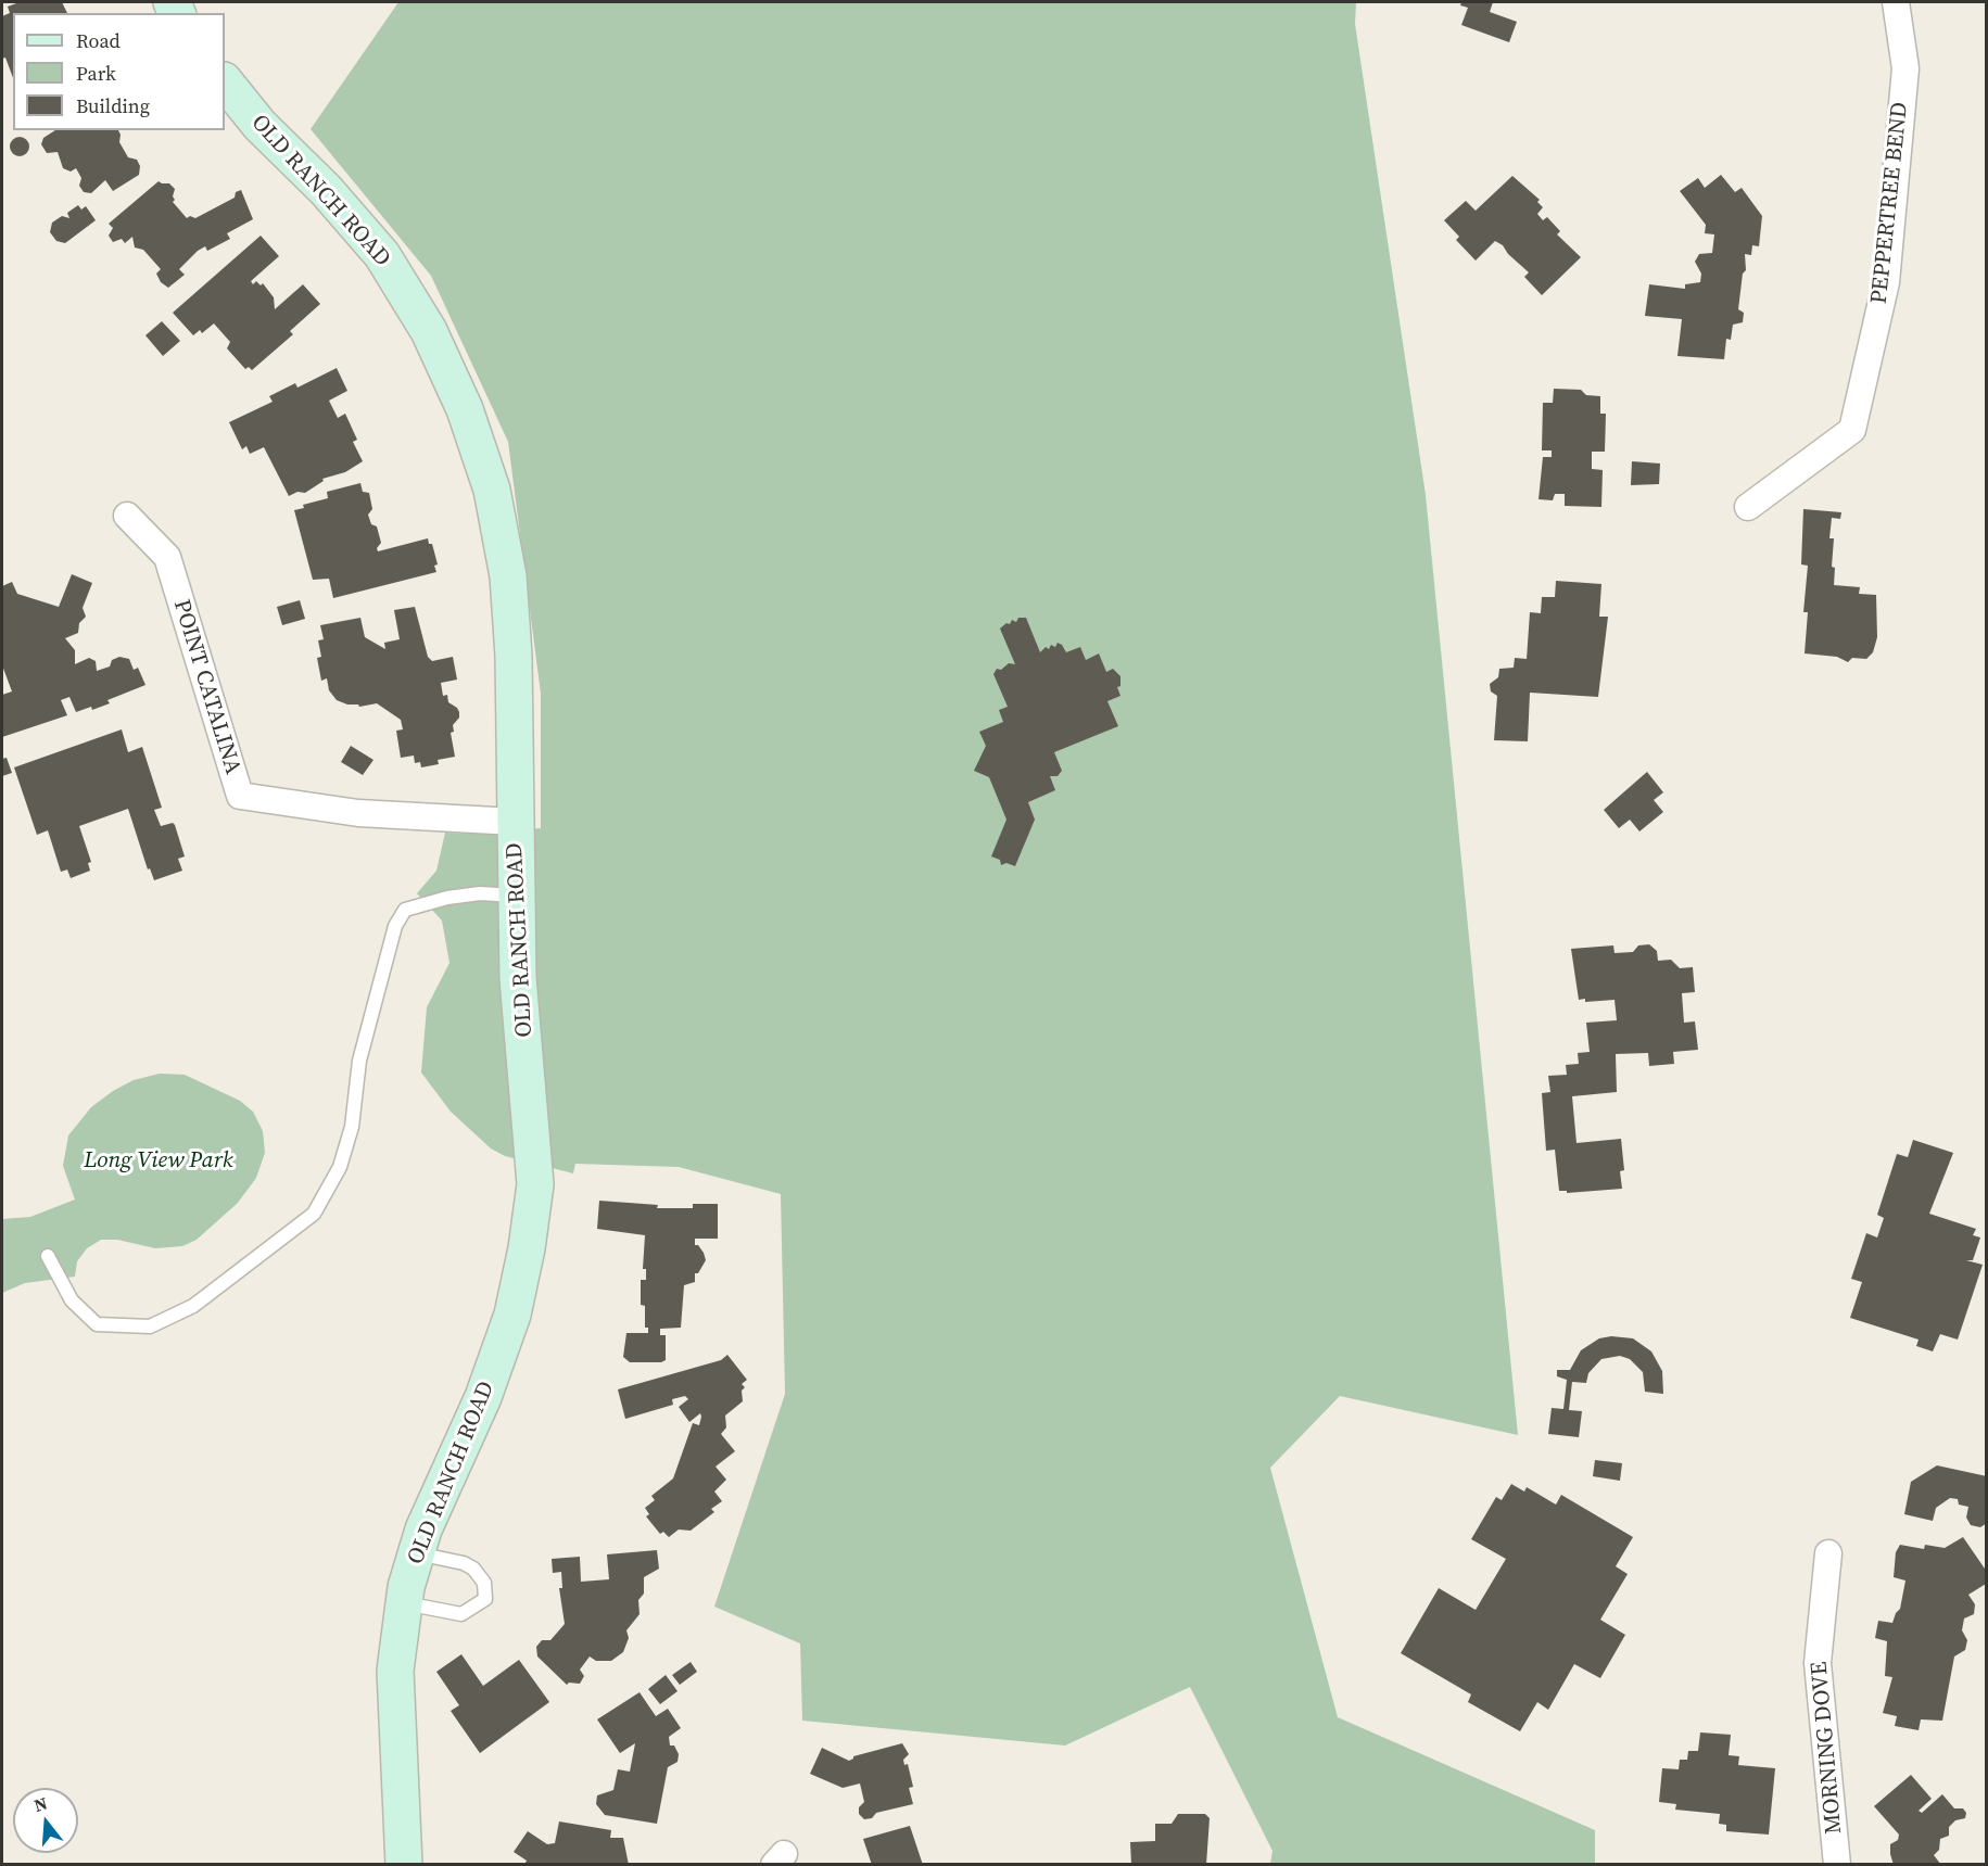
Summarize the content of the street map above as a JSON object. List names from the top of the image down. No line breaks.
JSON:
{"streets":{"street":["OLD RANCH ROAD","PEPPERTREE BEND","POINT CATALINA","MORNING DOVE"]},"crossings":[["OLD RANCH ROAD","POINT CATALINA"]],"parks":["Long View Park"],"legend":["Road","Park","Building"],"north":"top"}
